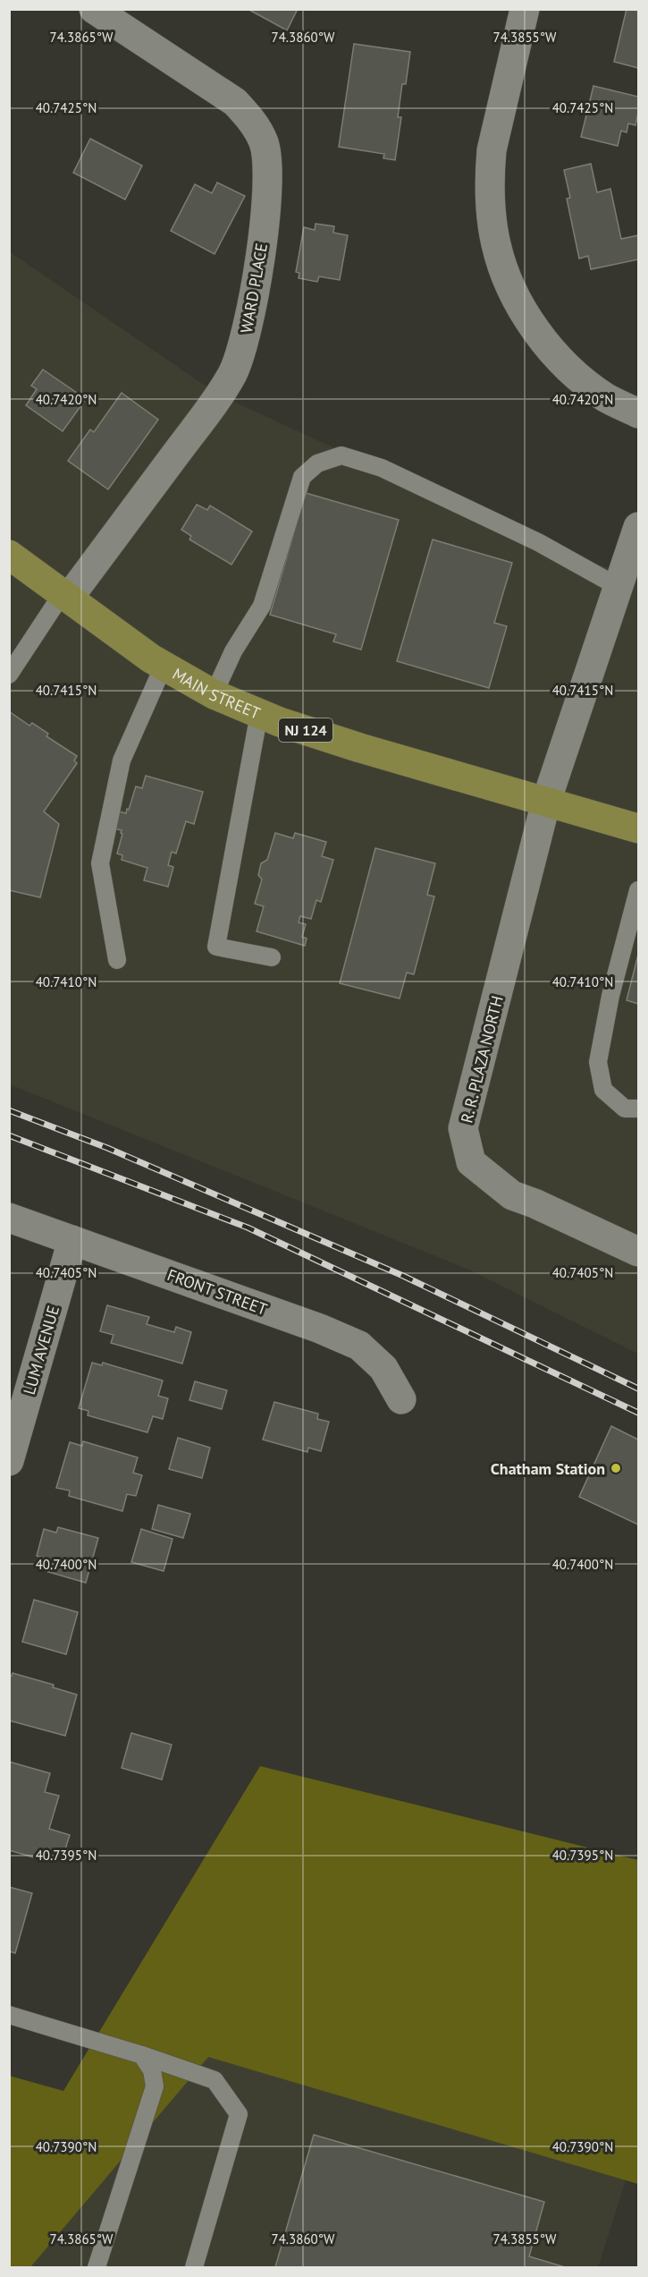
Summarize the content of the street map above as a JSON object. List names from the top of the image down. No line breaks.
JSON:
{"streets":{"main road":["MAIN STREET","NJ 124"],"street":["WARD PLACE","R. R. PLAZA NORTH","FRONT STREET","LUM AVENUE"]},"crossings":[["WARD PLACE","MAIN STREET"],["MAIN STREET","R. R. PLAZA NORTH"],["FRONT STREET","LUM AVENUE"]],"places":["Chatham Station"],"coordinates":["74.3865°W","74.3860°W","74.3855°W","40.7425°N","40.7420°N","40.7415°N","40.7410°N","40.7405°N","40.7400°N","40.7395°N","40.7390°N"]}
